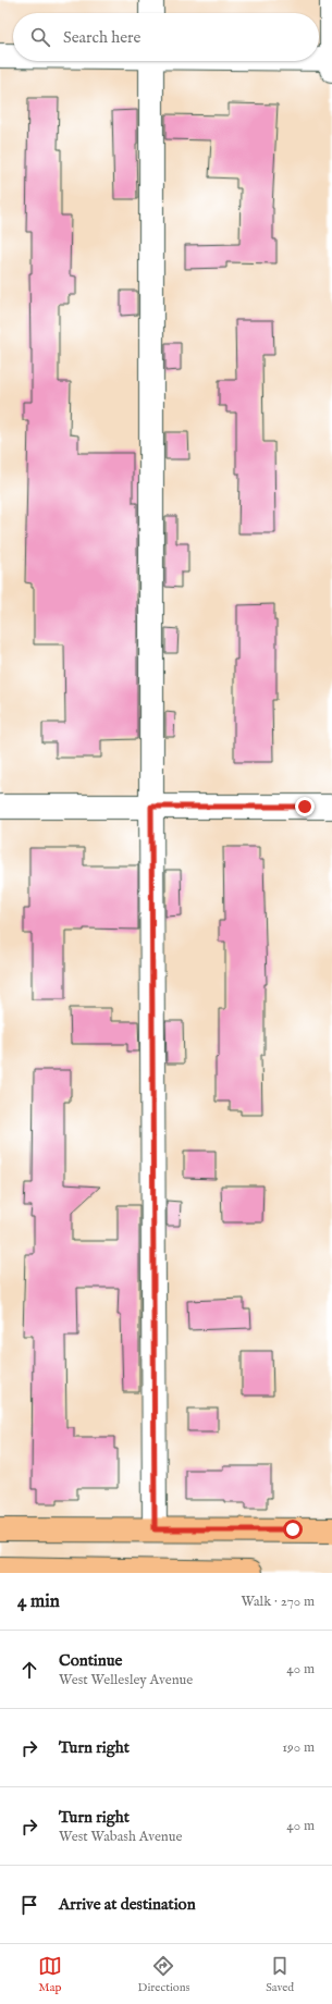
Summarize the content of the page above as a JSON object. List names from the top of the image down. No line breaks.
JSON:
{"page":{"search":"Search here","heading":["4 min","Walk · 270 m"],"list":[["Continue","West Wellesley Avenue","40 m"],["Turn right","190 m"],["Turn right","West Wabash Avenue","40 m"],"Arrive at destination"],"nav":["Map","Directions","Saved"]}}
